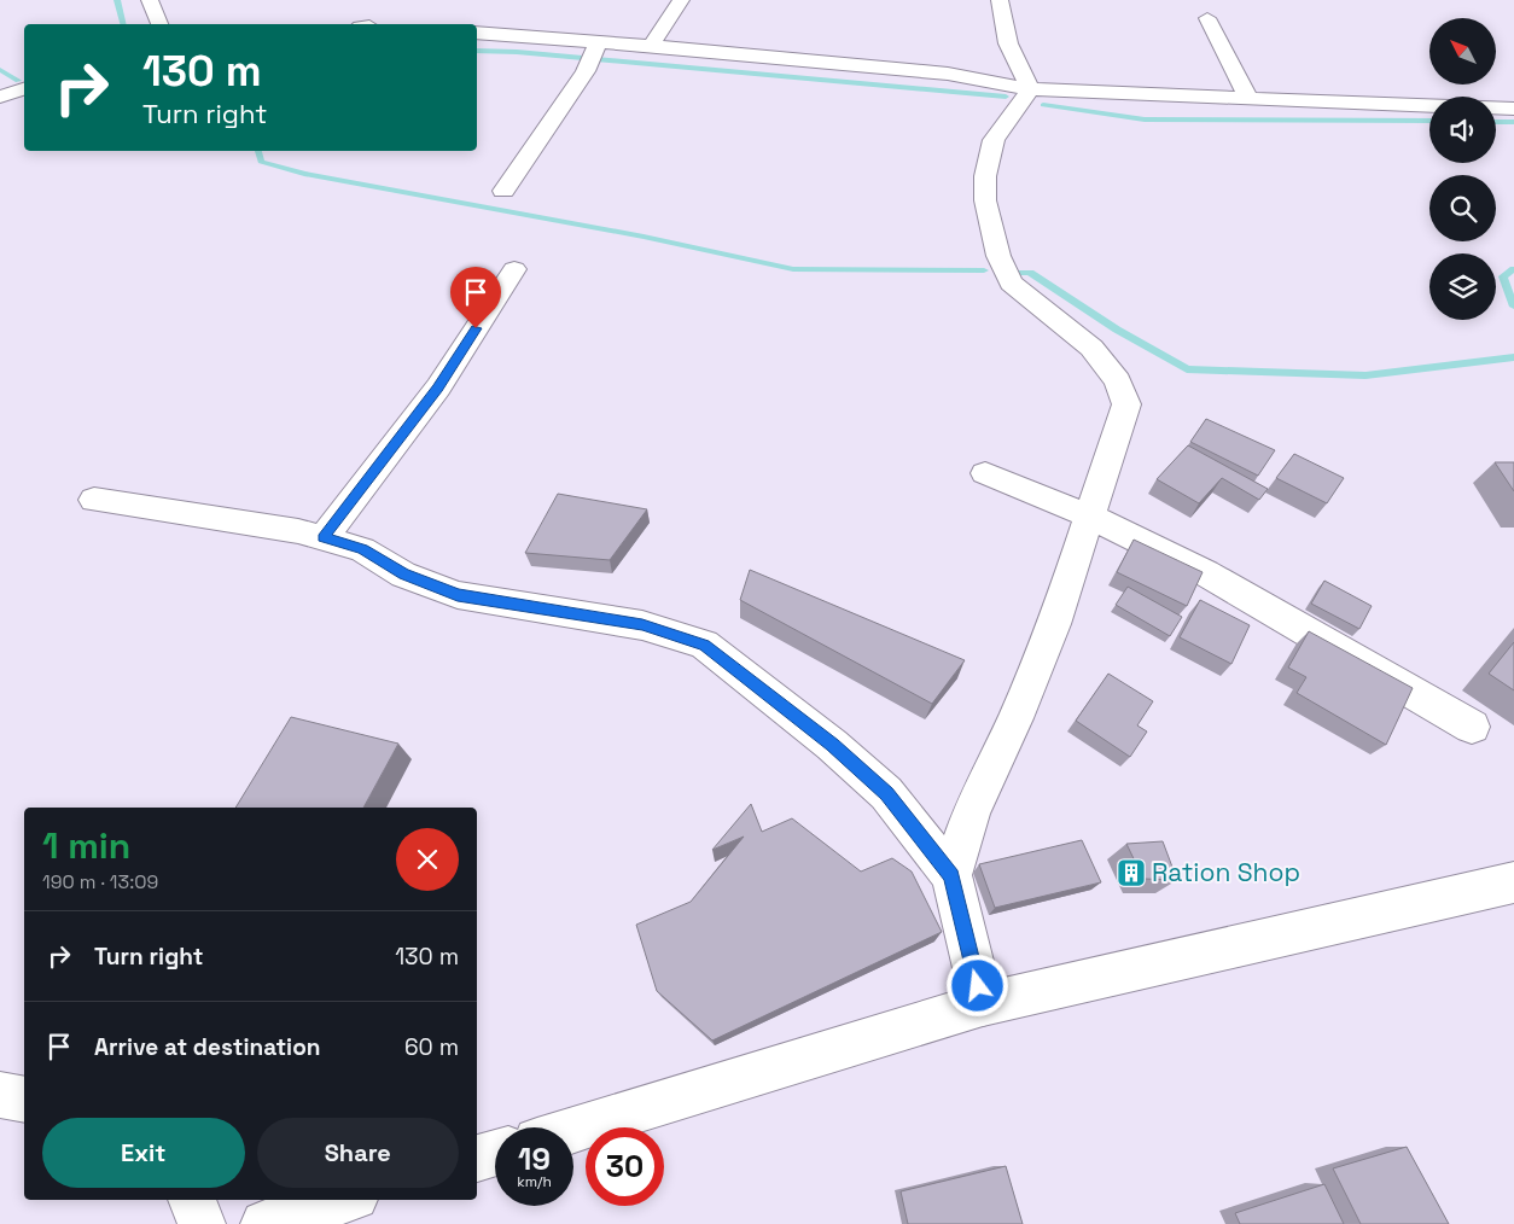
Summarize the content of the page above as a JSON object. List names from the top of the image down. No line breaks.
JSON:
{"places":{"building":["Ration Shop"]},"north":"top left","page":{"turn":["130 m","Turn right"],"heading":["1 min","190 m · 13:09"],"list":[{"name":"Turn right","value":"130 m"},{"name":"Arrive at destination","value":"60 m"}],"buttons":["Exit","Share"],"speed":"19 km/h","limit":"30"}}
